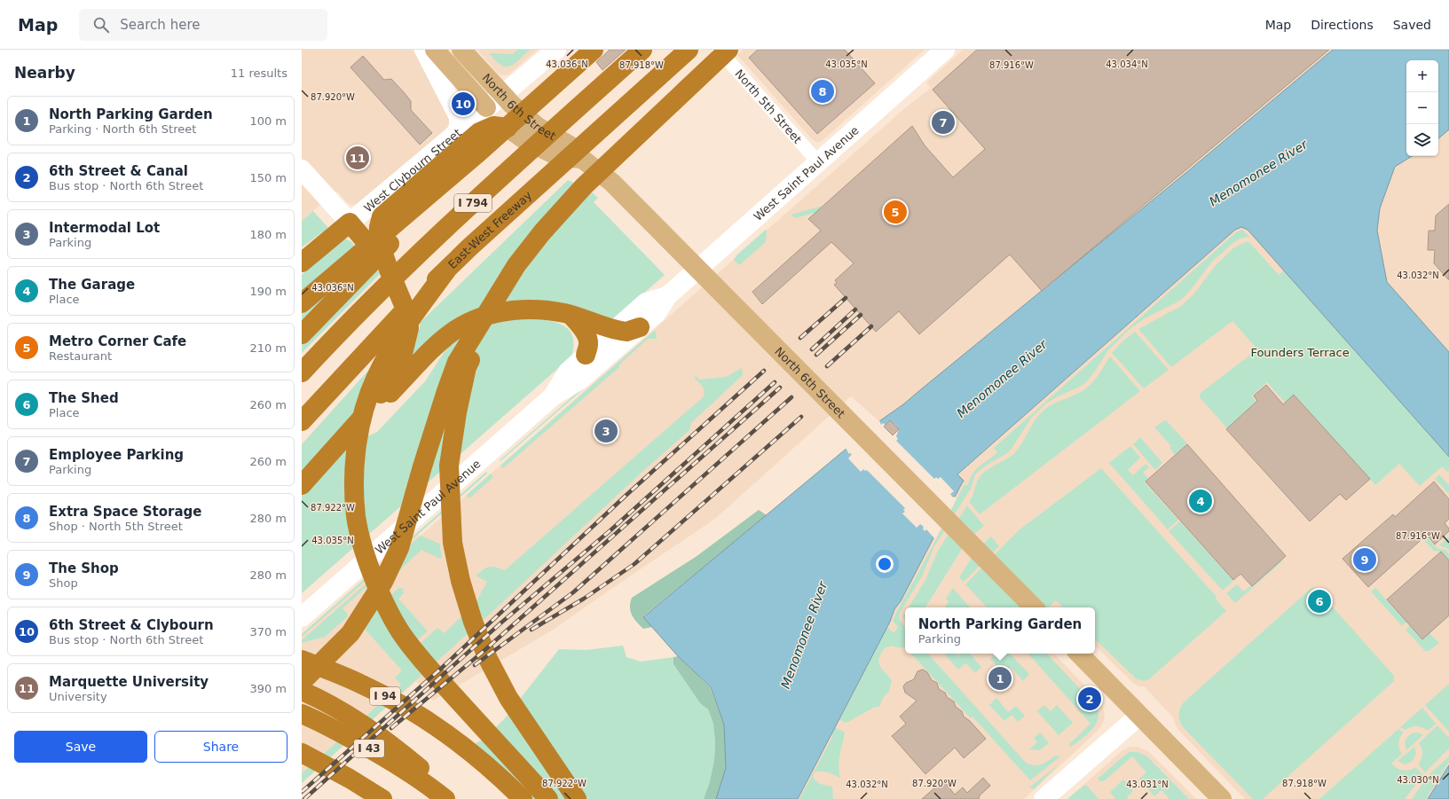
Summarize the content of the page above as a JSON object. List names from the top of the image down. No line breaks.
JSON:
{"streets":{"highway":["I 794","East-West Freeway","I 94","I 43"],"main road":["North 6th Street"],"street":["North 5th Street","West Clybourn Street","West Saint Paul Avenue"]},"crossings":[["North 6th Street","West Clybourn Street"],["North 5th Street","West Saint Paul Avenue"]],"water":["Menomonee River"],"parks":["Founders Terrace"],"page":{"header":"Map","search":"Search here","nav":["Map","Directions","Saved"],"heading":["Nearby","11 results"],"map_buttons":["+","−"],"pins":["8","10","7","11","5","3","4","9","6","1","2"],"list":[{"mark":"1","name":"North Parking Garden","note":"Parking · North 6th Street","value":"100 m"},{"mark":"2","name":"6th Street & Canal","note":"Bus stop · North 6th Street","value":"150 m"},{"mark":"3","name":"Intermodal Lot","note":"Parking","value":"180 m"},{"mark":"4","name":"The Garage","note":"Place","value":"190 m"},{"mark":"5","name":"Metro Corner Cafe","note":"Restaurant","value":"210 m"},{"mark":"6","name":"The Shed","note":"Place","value":"260 m"},{"mark":"7","name":"Employee Parking","note":"Parking","value":"260 m"},{"mark":"8","name":"Extra Space Storage","note":"Shop · North 5th Street","value":"280 m"},{"mark":"9","name":"The Shop","note":"Shop","value":"280 m"},{"mark":"10","name":"6th Street & Clybourn","note":"Bus stop · North 6th Street","value":"370 m"},{"mark":"11","name":"Marquette University","note":"University","value":"390 m"}],"popup":["North Parking Garden","Parking"],"buttons":["Save","Share"]},"coordinates":["43.036°N","43.035°N","43.034°N","87.918°W","87.916°W","87.920°W","43.032°N","87.922°W","43.030°N","43.031°N"]}
